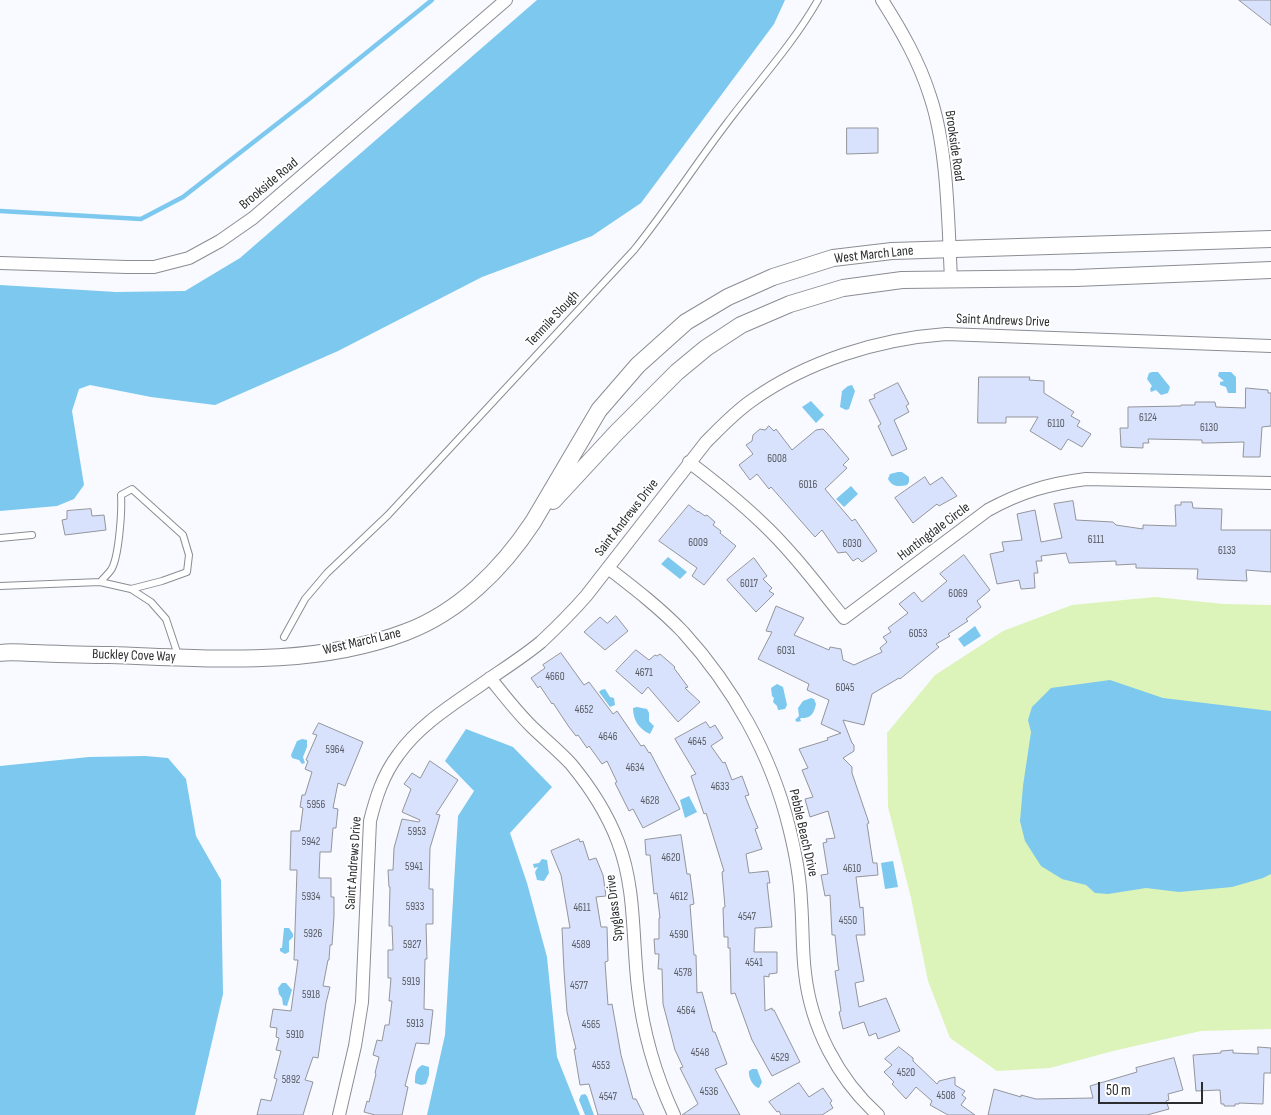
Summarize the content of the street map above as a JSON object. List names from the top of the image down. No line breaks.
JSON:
{"streets":{"street":["Brookside Road","West March Lane","Saint Andrews Drive","Huntingdale Circle","Buckley Cove Way","Pebble Beach Drive","Spyglass Drive"],"lane":["Tenmile Slough"]},"crossings":[["Brookside Road","West March Lane"],["West March Lane","Buckley Cove Way"],["Saint Andrews Drive","Huntingdale Circle"],["Saint Andrews Drive","Pebble Beach Drive"],["Saint Andrews Drive","Spyglass Drive"]],"house_numbers":["6124","6110","6130","6008","6016","6111","6009","6030","6133","6017","6069","6053","6031","4671","4660","6045","4652","4646","4645","5964","4634","4633","4628","5956","5953","5942","4620","5941","4610","5934","4612","5933","4611","4547","4550","5926","4590","5927","4589","4541","4578","5919","4577","5918","4564","5913","4565","5910","4548","4529","4553","4520","5892","4536","4508","4547"],"scale_bar":"50 m"}
